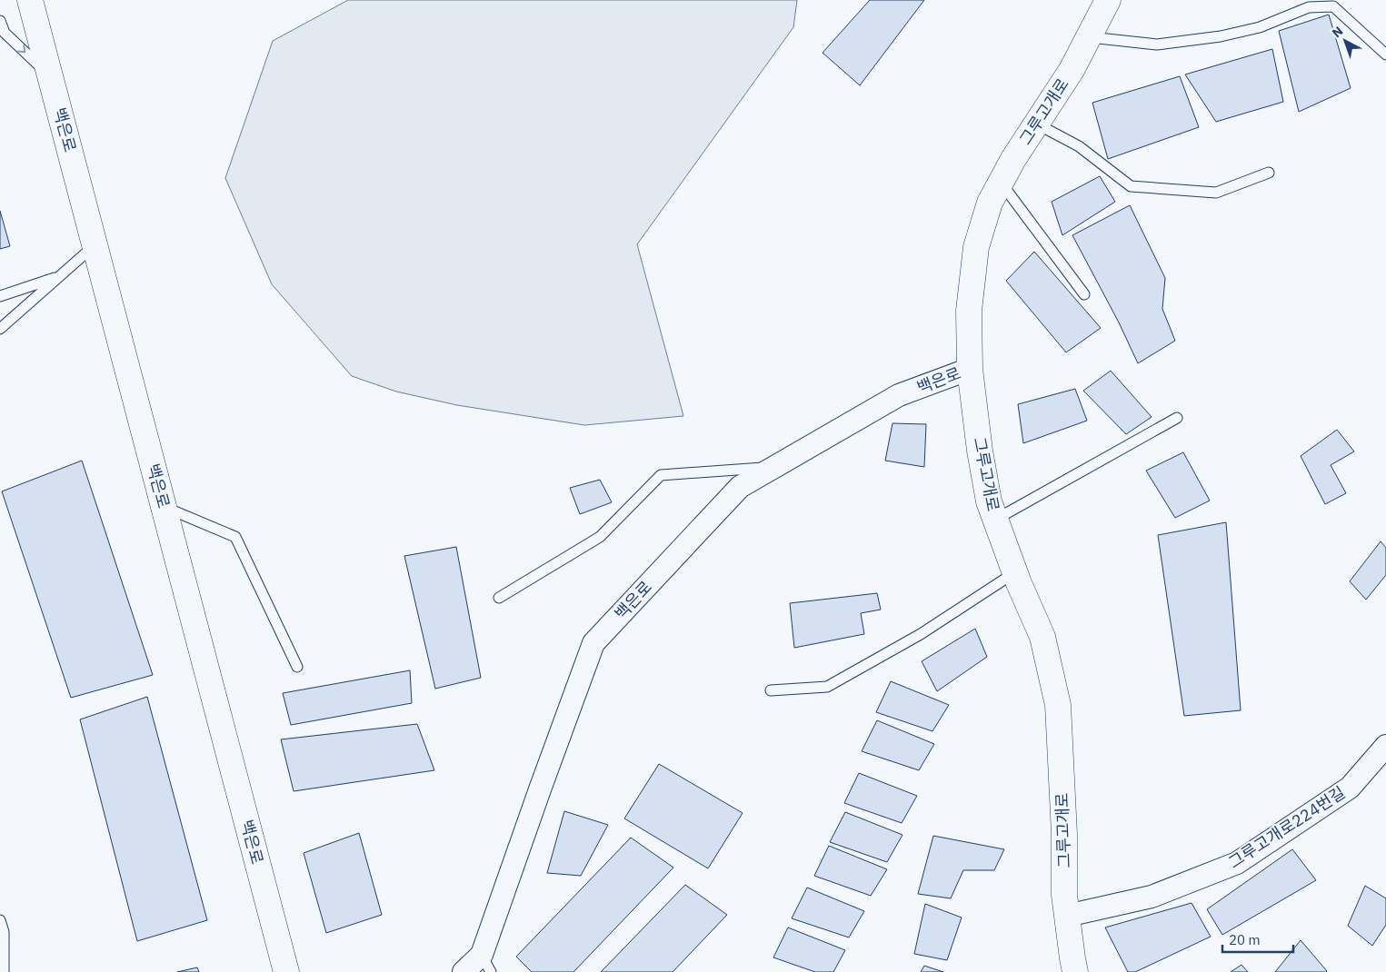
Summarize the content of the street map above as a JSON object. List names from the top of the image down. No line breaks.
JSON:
{"streets":{"street":["그루고개로","백은로","그루고개로224번길"]},"crossings":[["그루고개로","백은로"],["그루고개로","그루고개로224번길"]],"scale_bar":"20 m","north":"top left"}
